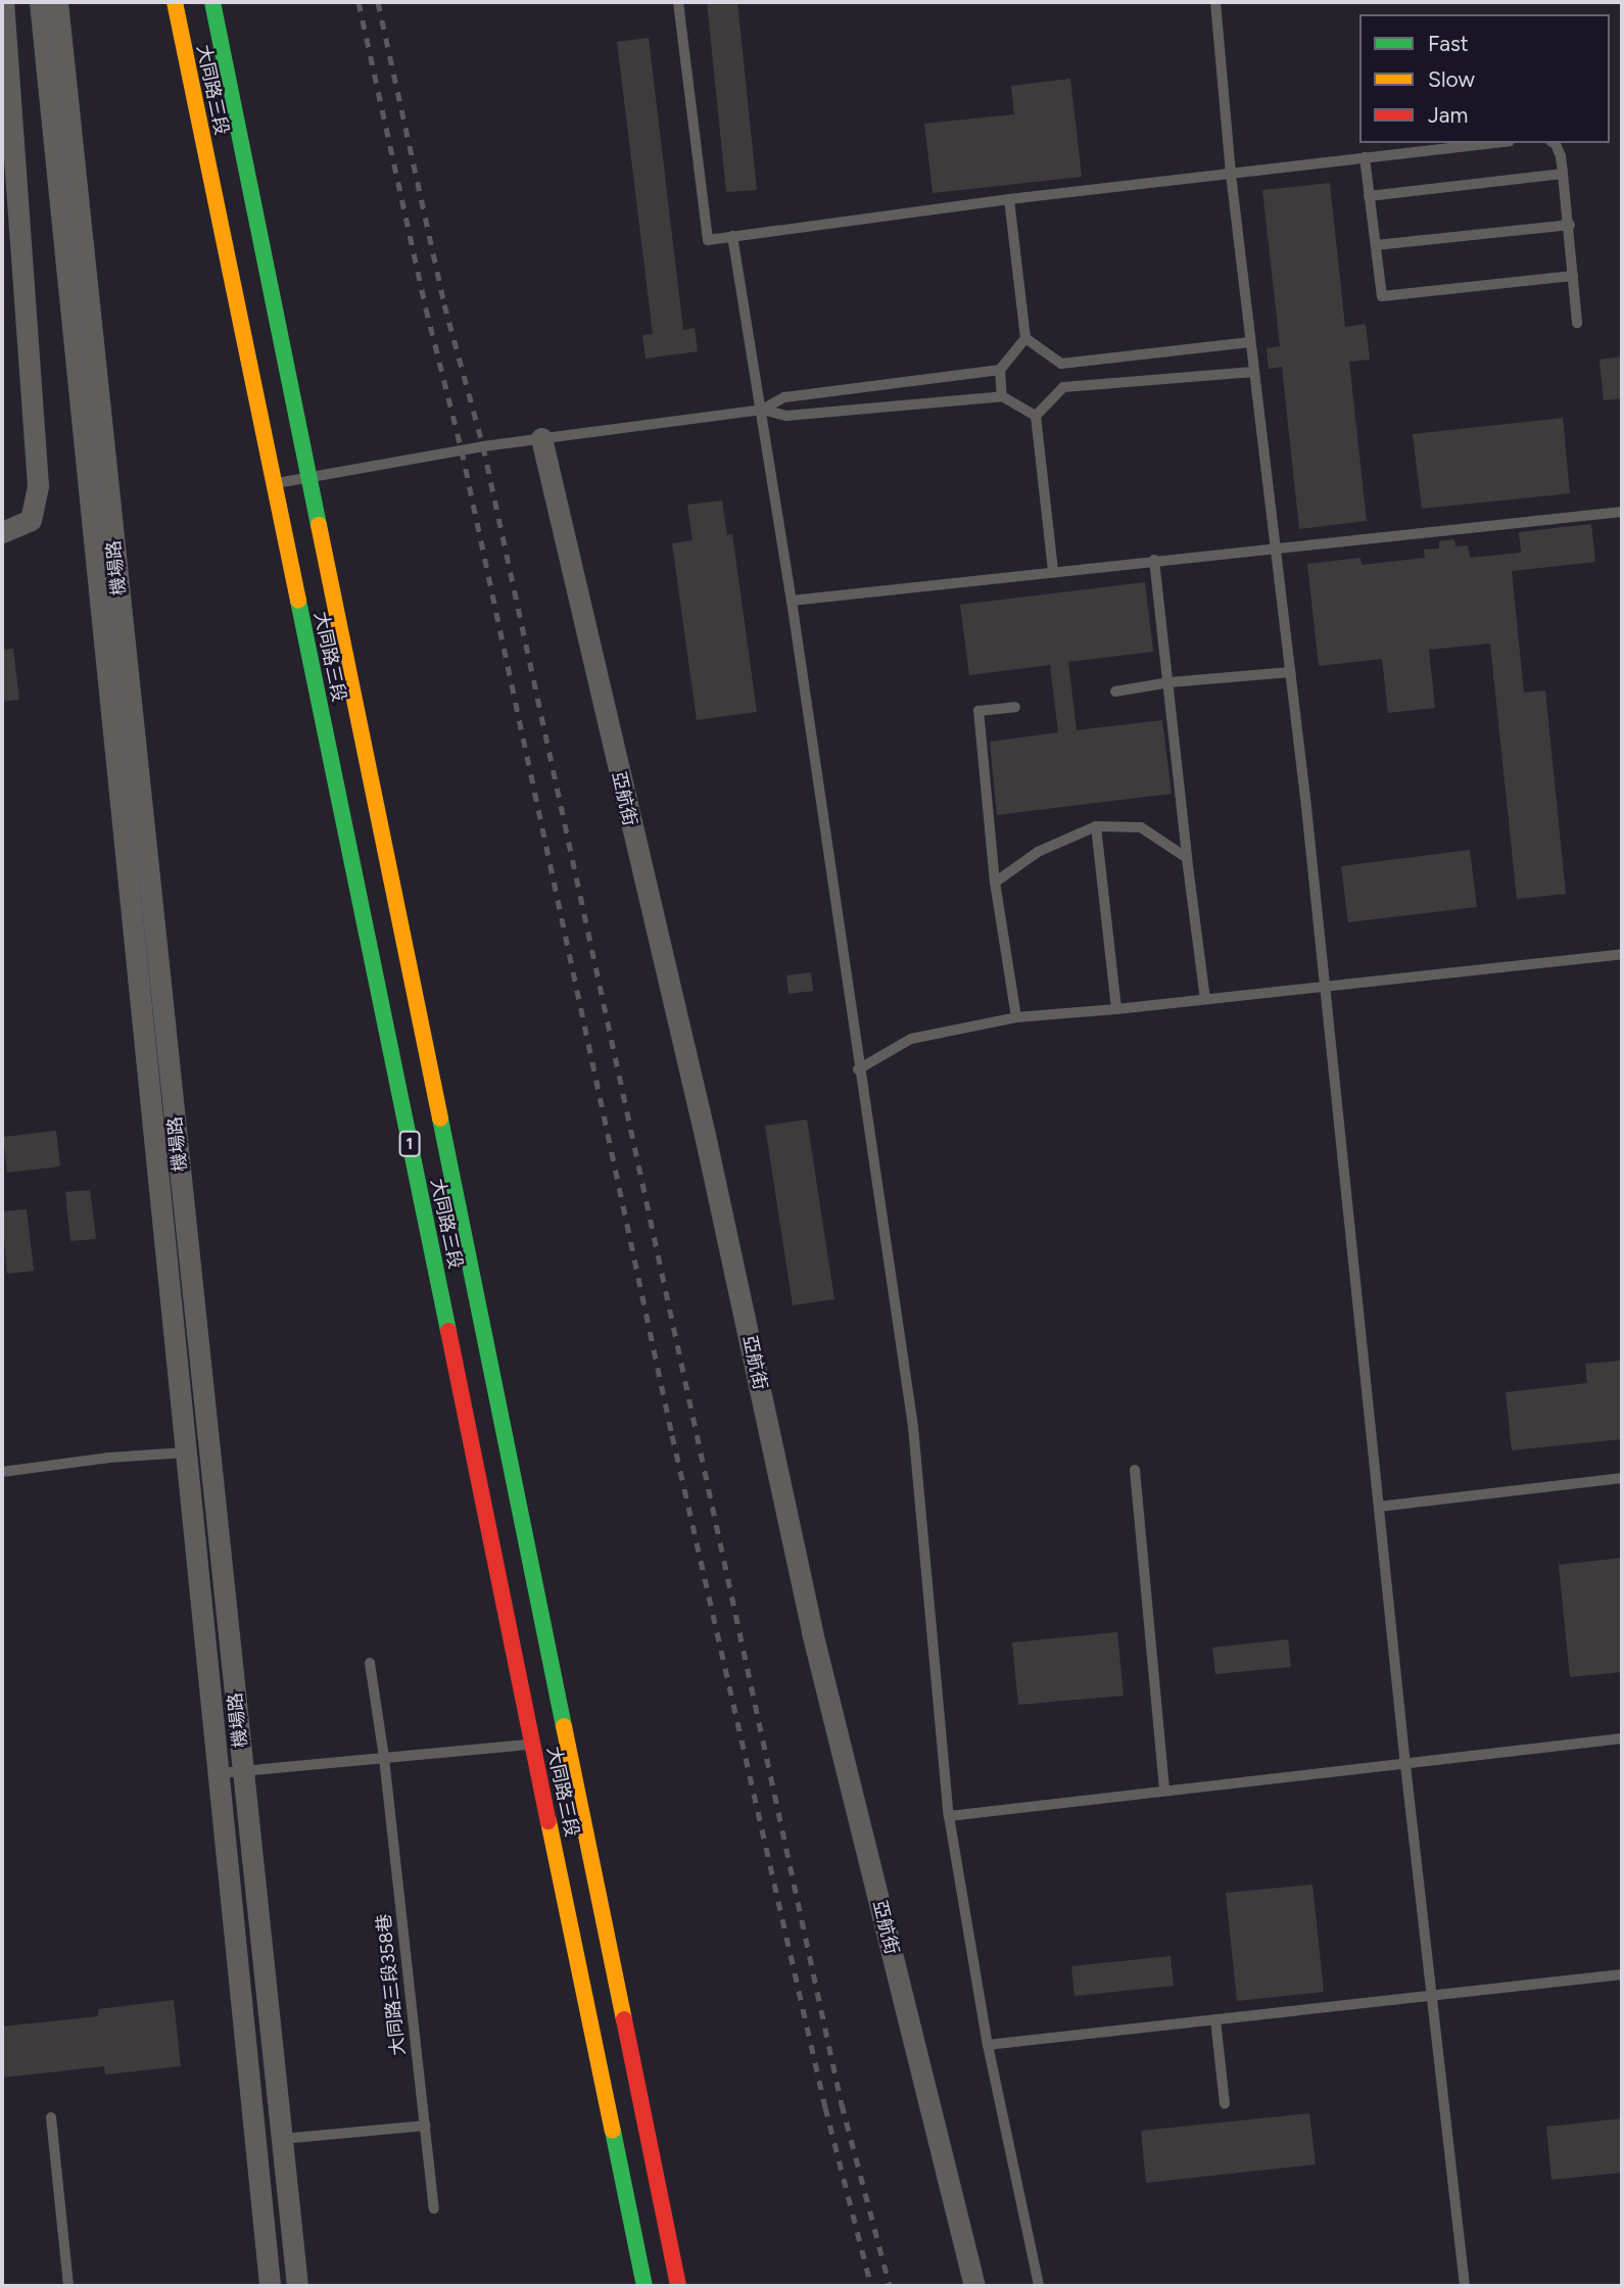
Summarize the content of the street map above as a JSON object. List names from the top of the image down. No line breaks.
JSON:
{"streets":{"main road":["大同路三段","1"],"street":["機場路","亞航街"],"lane":["大同路三段358巷"]},"legend":["Fast","Slow","Jam"]}
